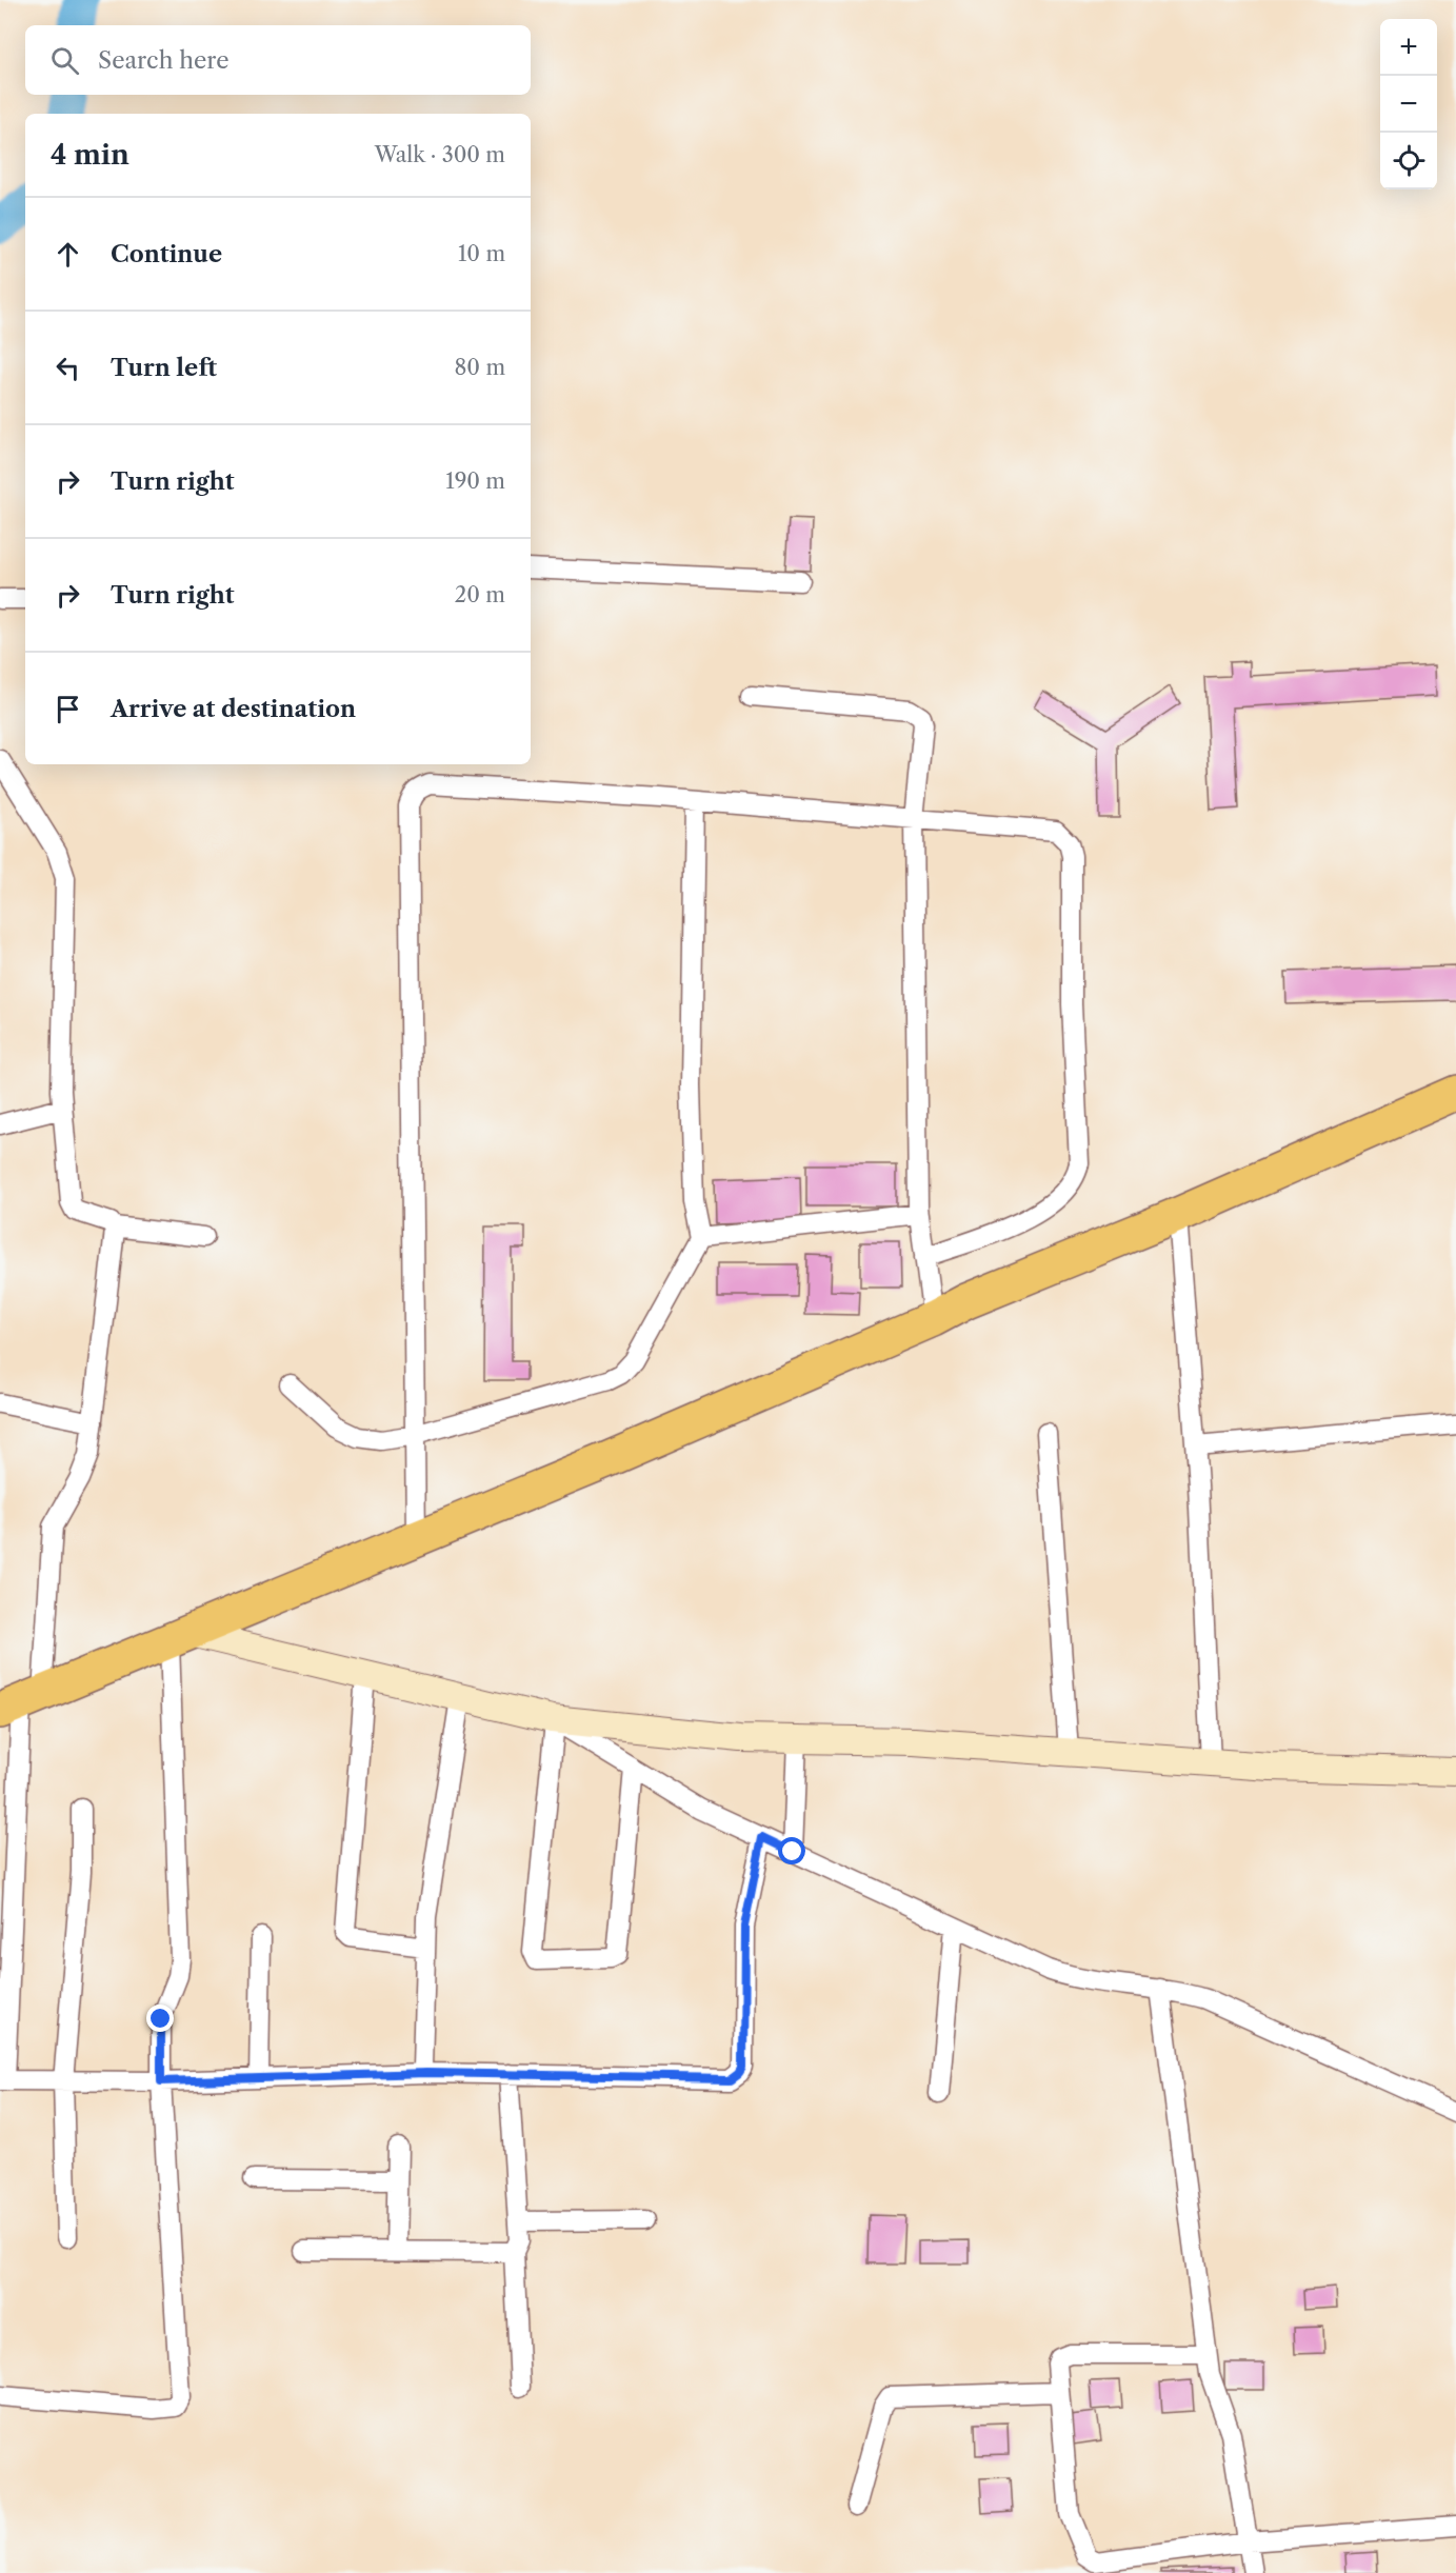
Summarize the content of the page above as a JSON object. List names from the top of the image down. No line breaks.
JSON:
{"page":{"map_buttons":["+","−"],"search":"Search here","heading":["4 min","Walk · 300 m"],"list":[["Continue","10 m"],["Turn left","80 m"],["Turn right","190 m"],["Turn right","20 m"],"Arrive at destination"]}}
